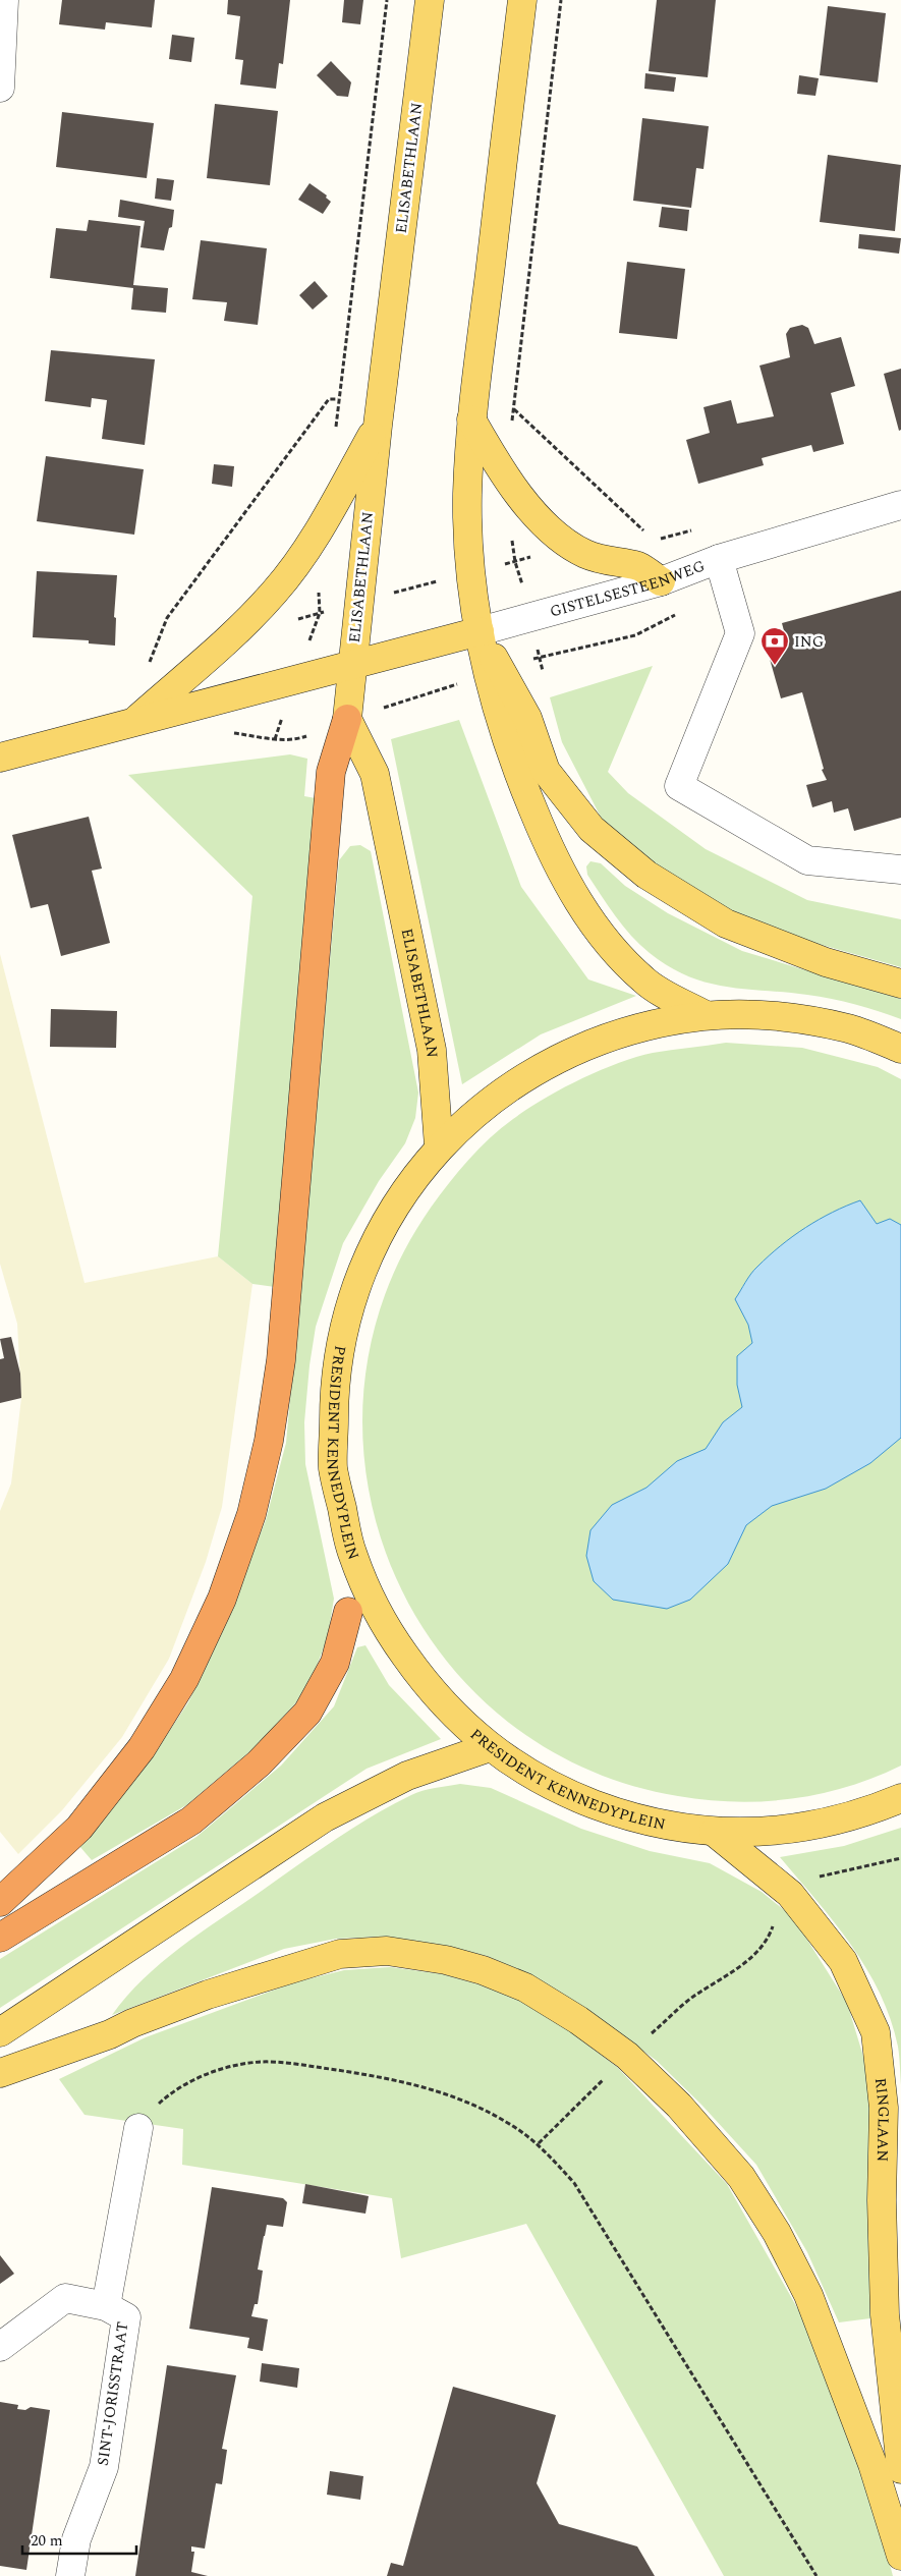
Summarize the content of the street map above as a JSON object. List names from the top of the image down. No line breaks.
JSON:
{"streets":{"main road":["ELISABETHLAAN","GISTELSESTEENWEG","PRESIDENT KENNEDYPLEIN","RINGLAAN"],"street":["SINT-JORISSTRAAT"]},"crossings":[["ELISABETHLAAN","GISTELSESTEENWEG"],["ELISABETHLAAN","PRESIDENT KENNEDYPLEIN"],["PRESIDENT KENNEDYPLEIN","RINGLAAN"]],"places":{"bank":["ING"]},"scale_bar":"20 m"}
